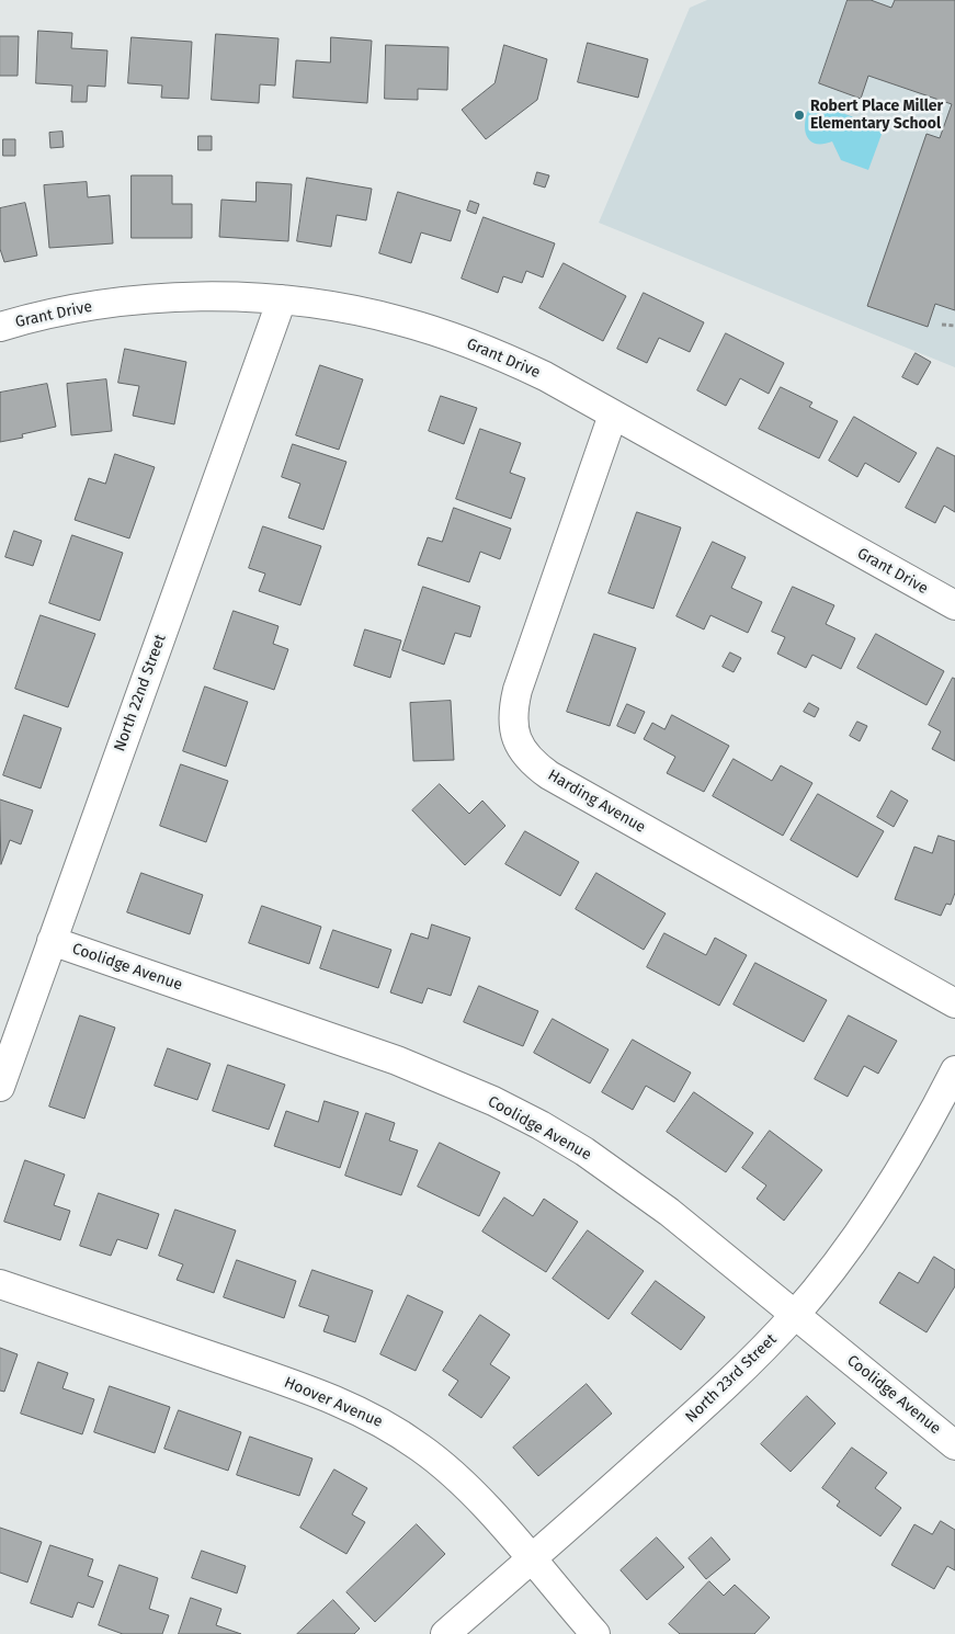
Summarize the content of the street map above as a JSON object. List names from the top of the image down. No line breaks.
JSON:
{"streets":{"street":["Grant Drive","North 22nd Street","Harding Avenue","Coolidge Avenue","North 23rd Street","Hoover Avenue"]},"crossings":[["Grant Drive","North 22nd Street"],["Grant Drive","Harding Avenue"],["North 22nd Street","Coolidge Avenue"],["Coolidge Avenue","North 23rd Street"],["North 23rd Street","Hoover Avenue"]],"places":["Robert Place Miller Elementary School"]}
